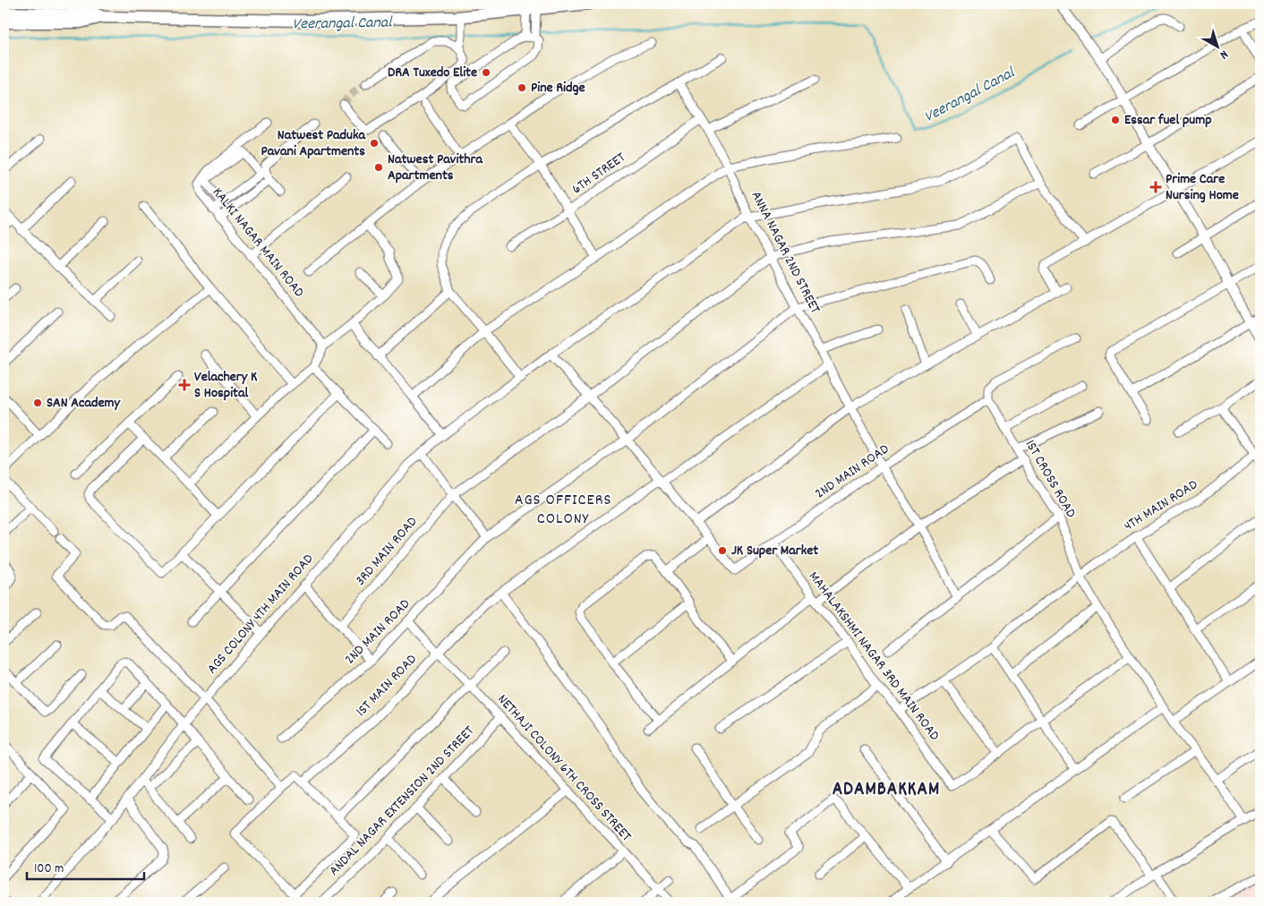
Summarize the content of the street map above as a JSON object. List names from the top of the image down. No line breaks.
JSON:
{"streets":{"street":["6TH STREET","KALKI NAGAR MAIN ROAD","ANNA NAGAR 2ND STREET","2ND MAIN ROAD","1ST CROSS ROAD","4TH MAIN ROAD","3RD MAIN ROAD","AGS COLONY 4TH MAIN ROAD","MAHALAKSHMI NAGAR 3RD MAIN ROAD","1ST MAIN ROAD","NETHAJI COLONY 6TH CROSS STREET","ANDAL NAGAR EXTENSION 2ND STREET"]},"crossings":[["6TH STREET","ANNA NAGAR 2ND STREET"],["ANNA NAGAR 2ND STREET","2ND MAIN ROAD"],["ANNA NAGAR 2ND STREET","3RD MAIN ROAD"],["ANNA NAGAR 2ND STREET","AGS COLONY 4TH MAIN ROAD"],["ANNA NAGAR 2ND STREET","1ST MAIN ROAD"],["2ND MAIN ROAD","1ST CROSS ROAD"],["2ND MAIN ROAD","MAHALAKSHMI NAGAR 3RD MAIN ROAD"],["2ND MAIN ROAD","NETHAJI COLONY 6TH CROSS STREET"],["1ST CROSS ROAD","4TH MAIN ROAD"],["4TH MAIN ROAD","MAHALAKSHMI NAGAR 3RD MAIN ROAD"],["1ST MAIN ROAD","NETHAJI COLONY 6TH CROSS STREET"],["NETHAJI COLONY 6TH CROSS STREET","ANDAL NAGAR EXTENSION 2ND STREET"]],"districts":["AGS OFFICERS COLONY","ADAMBAKKAM"],"water":["Veerangal Canal"],"places":{"other":["DRA Tuxedo Elite","Pine Ridge","Essar fuel pump","Natwest Paduka Pavani Apartments","Natwest Pavithra Apartments","SAN Academy","JK Super Market"],"health":["Prime Care Nursing Home","Velachery K S Hospital"]},"scale_bar":"100 m","north":"bottom right"}
